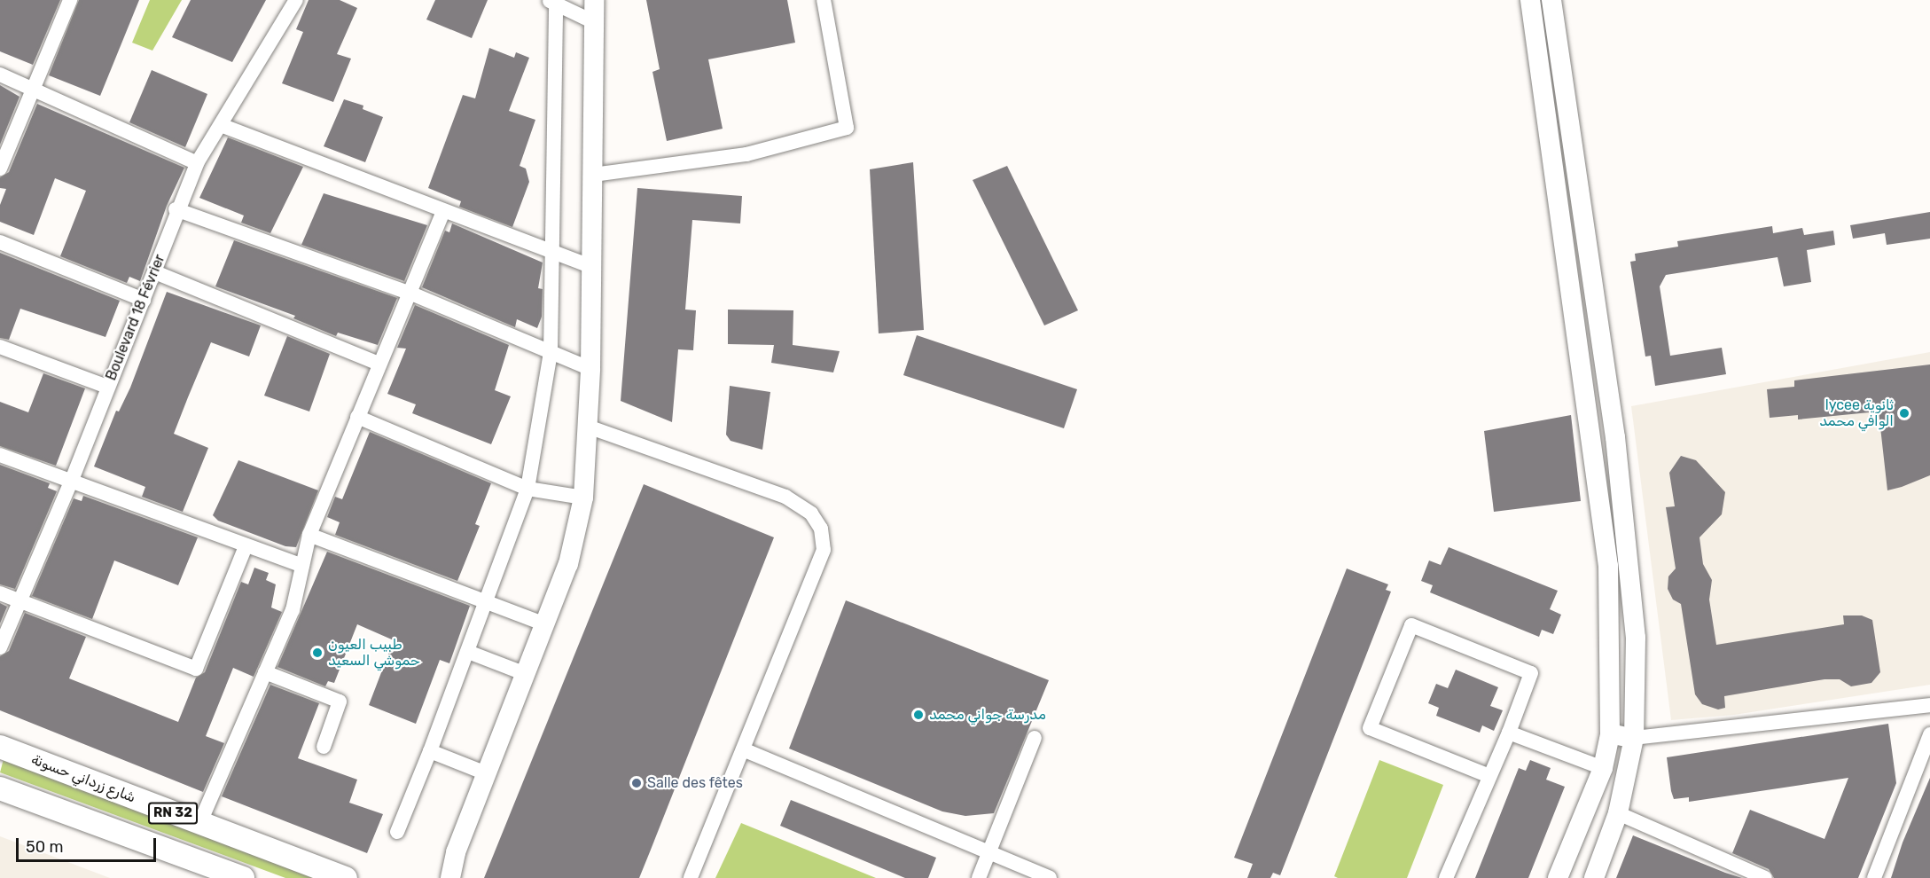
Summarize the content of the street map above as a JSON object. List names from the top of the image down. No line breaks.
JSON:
{"streets":{"main road":["شارع زرداني حسونة","RN 32"],"street":["Boulevard 18 Février"]},"places":["lycee ثانوية الوافي محمد","طبيب العيون حموشي السعيد","مدرسة جواني محمد","Salle des fêtes"],"scale_bar":"50 m"}
